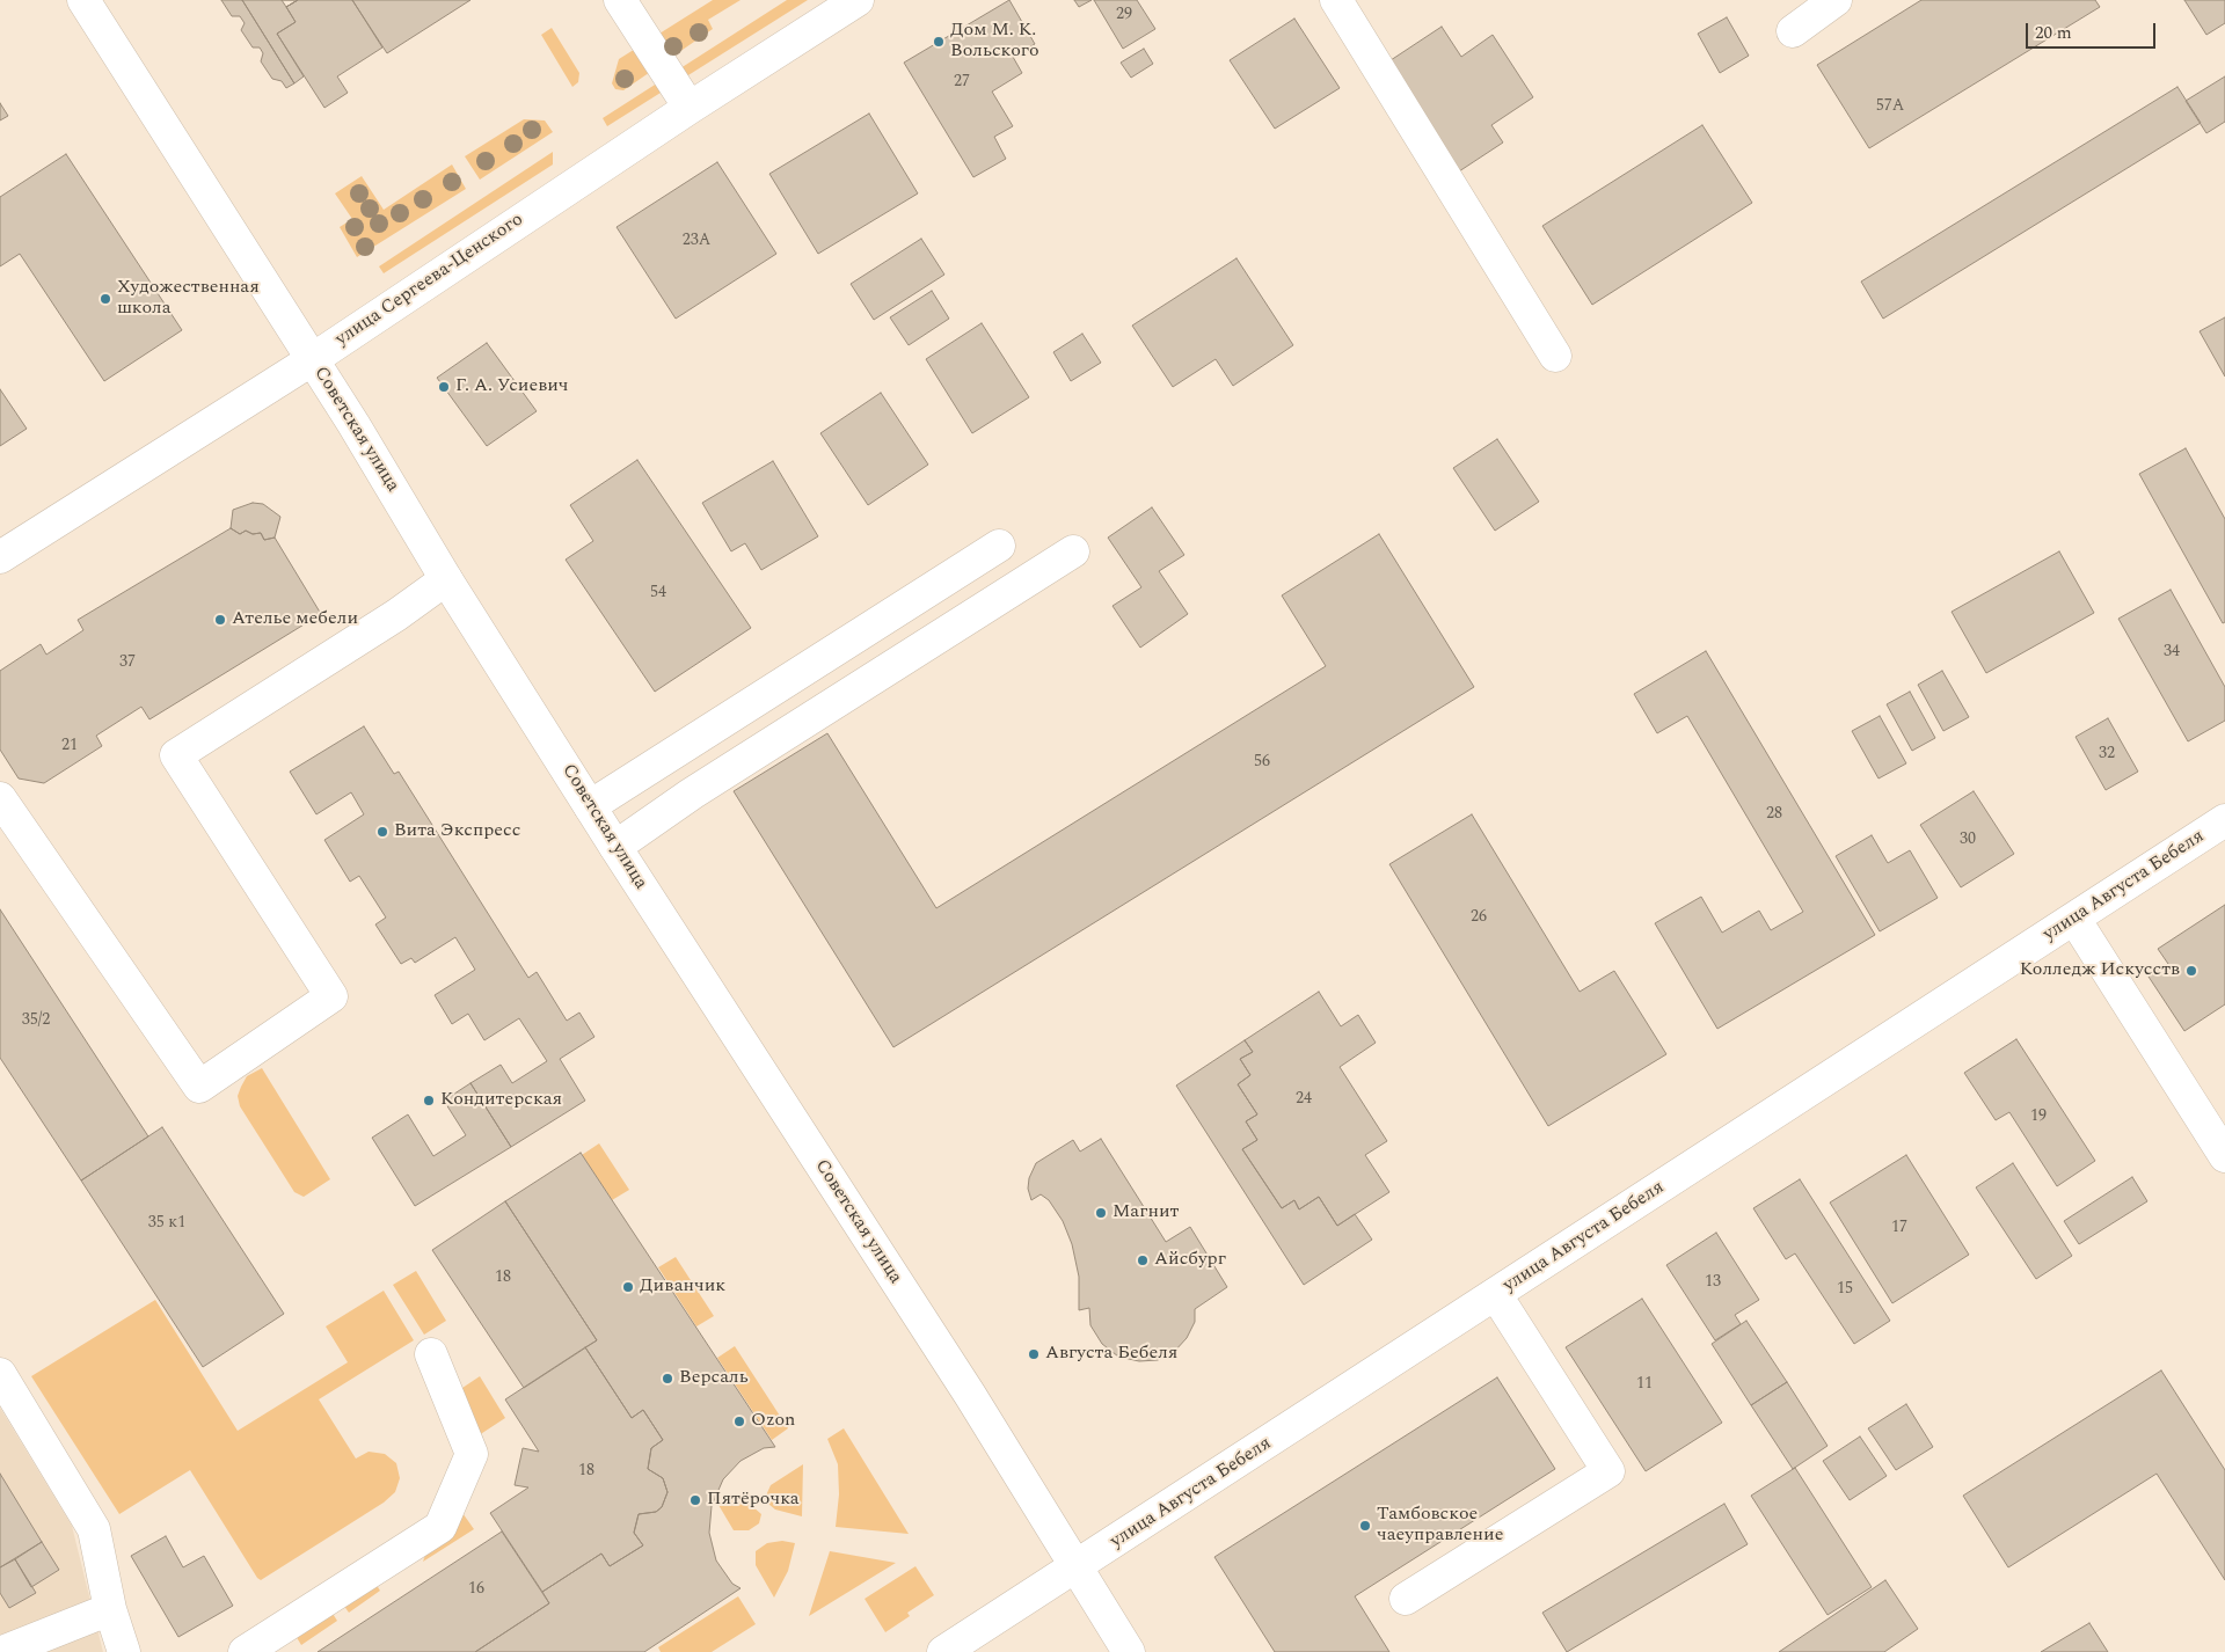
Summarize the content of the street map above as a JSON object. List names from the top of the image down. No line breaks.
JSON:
{"streets":{"street":["улица Сергеева-Ценского","Советская улица","улица Августа Бебеля"]},"crossings":[["улица Сергеева-Ценского","Советская улица"],["Советская улица","улица Августа Бебеля"]],"places":["Дом М. К. Вольского","Художественная школа","Г. А. Усиевич","Ателье мебели","Вита Экспресс","Колледж Искусств","Кондитерская","Магнит","Айсбург","Диванчик","Августа Бебеля","Версаль","Ozon","Пятёрочка","Тамбовское чаеуправление"],"house_numbers":["29","27","57А","23А","54","34","37","21","32","56","28","30","26","35/2","24","19","35 к1","17","18","13","15","11","18","16"],"scale_bar":"20 m"}
